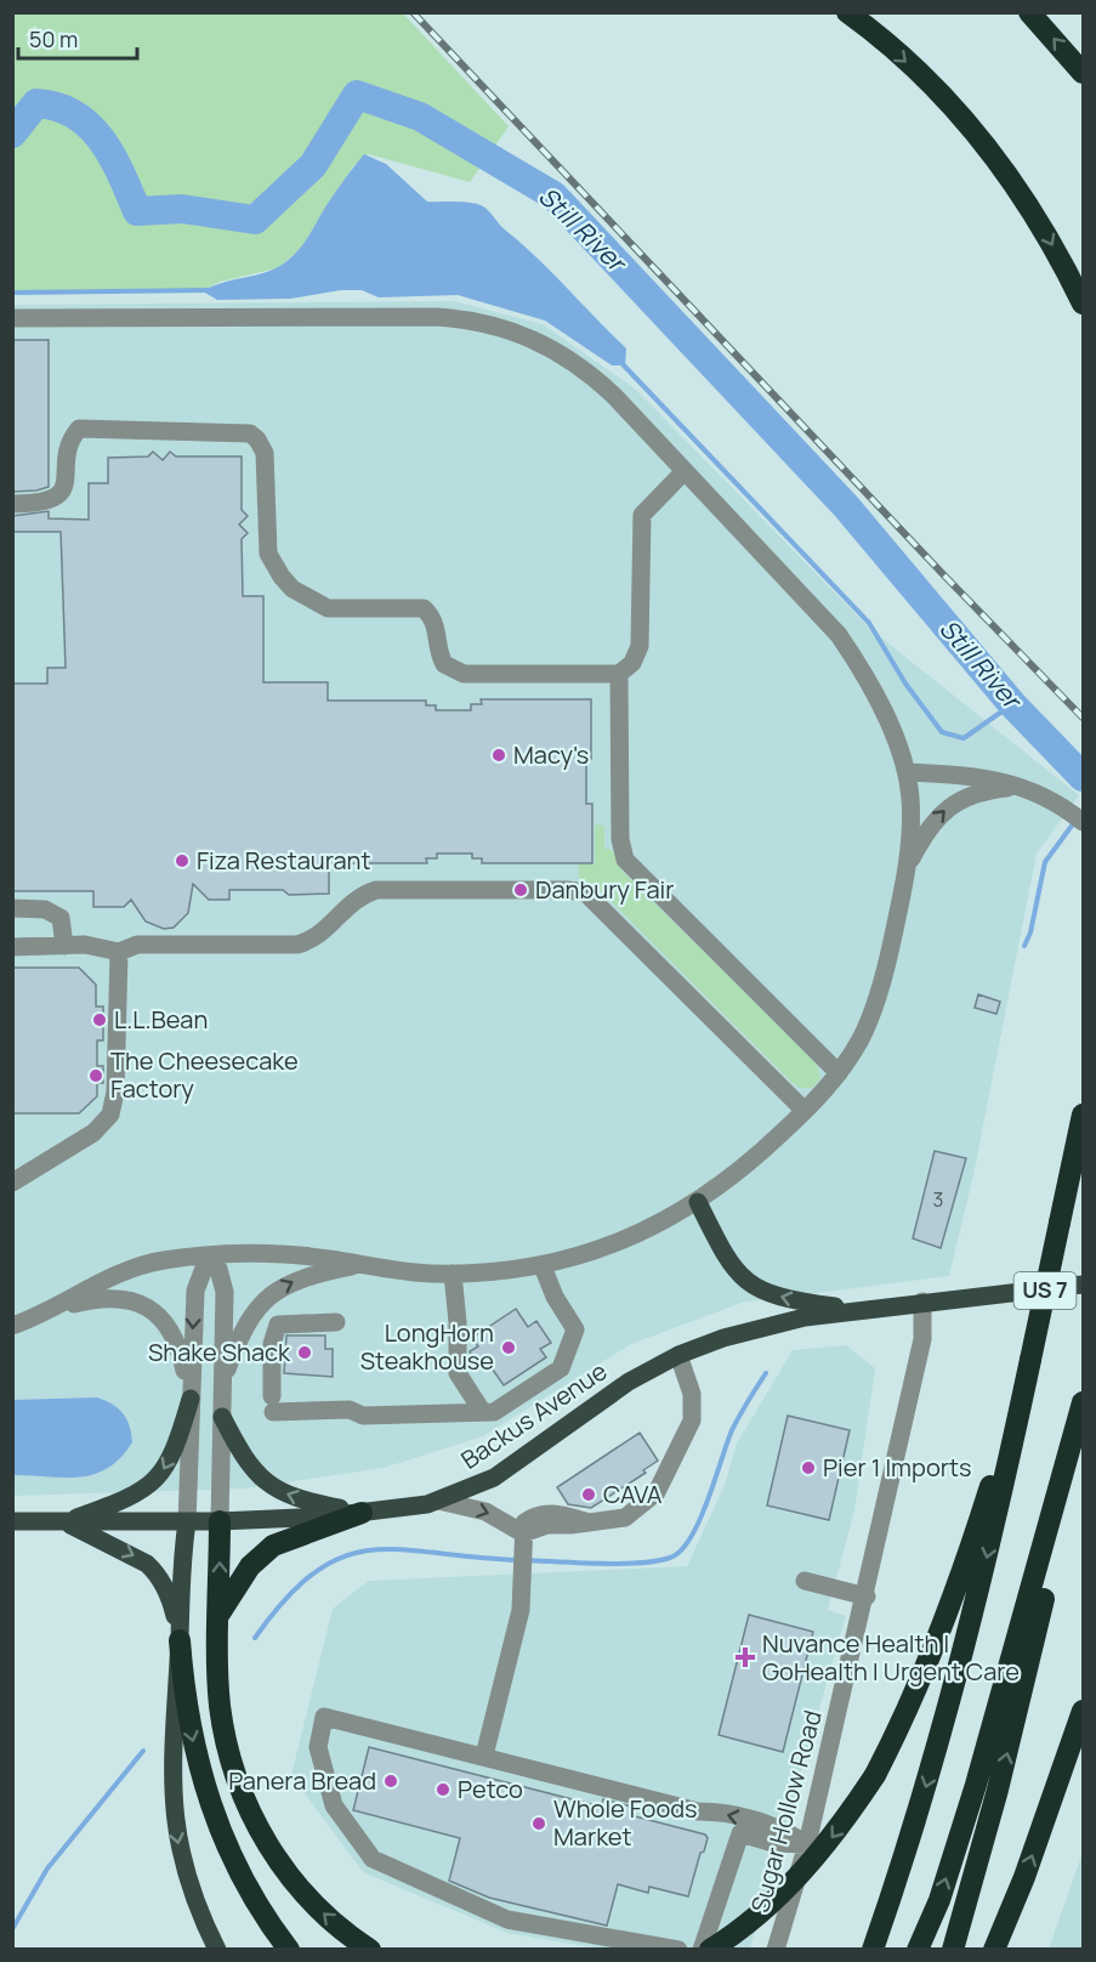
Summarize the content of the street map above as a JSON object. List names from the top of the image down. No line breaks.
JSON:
{"streets":{"highway":["US 7"],"main road":["Backus Avenue"],"street":["Sugar Hollow Road"]},"crossings":[["Backus Avenue","Sugar Hollow Road"]],"water":["Still River"],"places":{"other":["Macy's","Fiza Restaurant","Danbury Fair","L.L.Bean","The Cheesecake Factory","LongHorn Steakhouse","Shake Shack","Pier 1 Imports","CAVA","Panera Bread","Petco","Whole Foods Market"],"health":["Nuvance Health | GoHealth | Urgent Care"]},"house_numbers":["3"],"scale_bar":"50 m"}
